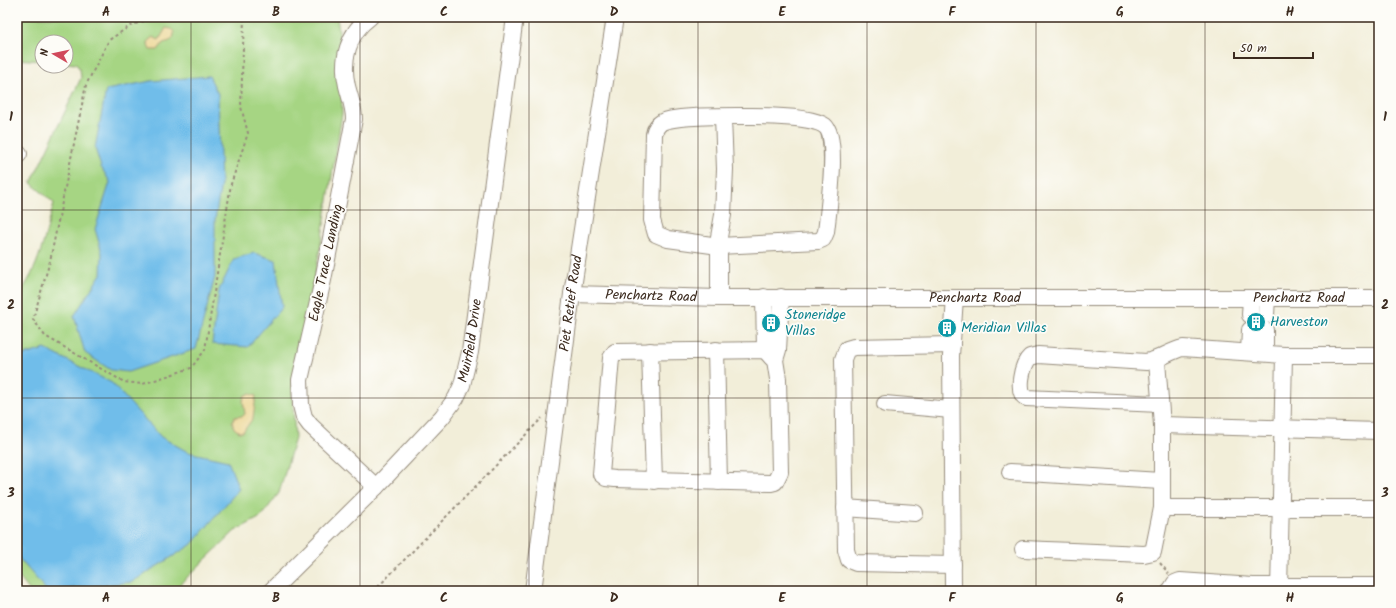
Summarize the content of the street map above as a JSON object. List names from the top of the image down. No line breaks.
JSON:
{"streets":{"street":["Eagle Trace Landing","Penchartz Road","Piet Retief Road","Muirfield Drive"]},"crossings":[["Eagle Trace Landing","Muirfield Drive"],["Penchartz Road","Piet Retief Road"]],"places":{"building":["Harveston","Stoneridge Villas","Meridian Villas"]},"scale_bar":"50 m","north":"left","grid":{"columns":["A","B","C","D","E","F","G","H"],"rows":["1","2","3"]}}
